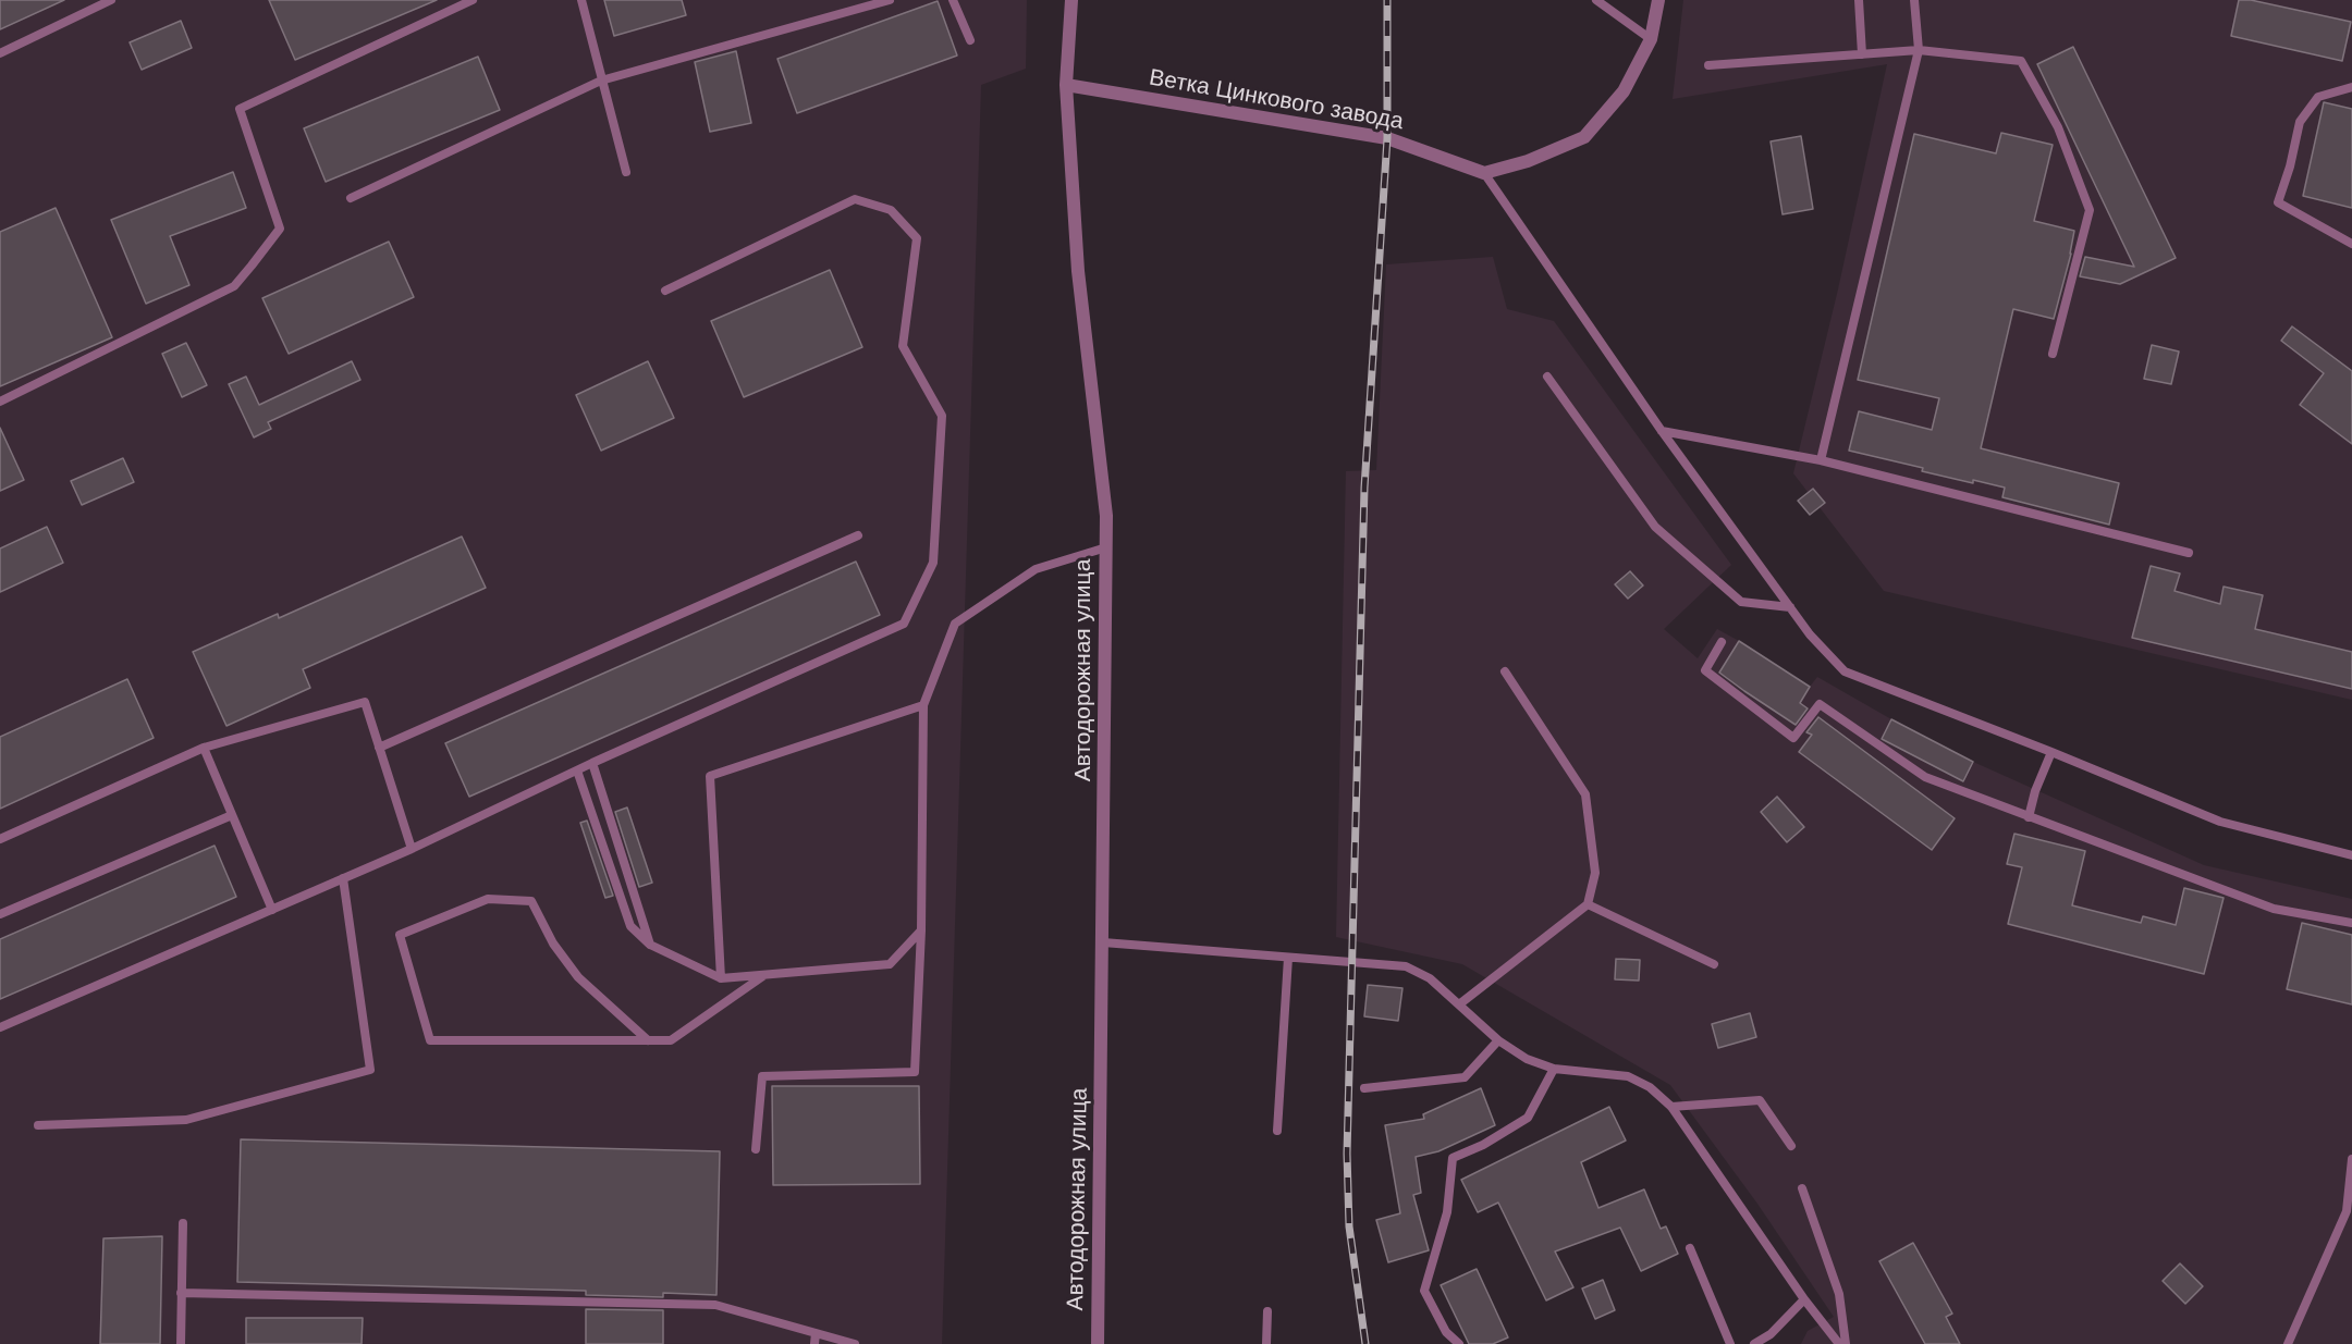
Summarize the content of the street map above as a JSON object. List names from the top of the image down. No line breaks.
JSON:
{"streets":{"street":["Ветка Цинкового завода","Автодорожная улица"]},"crossings":[["Ветка Цинкового завода","Автодорожная улица"]]}
